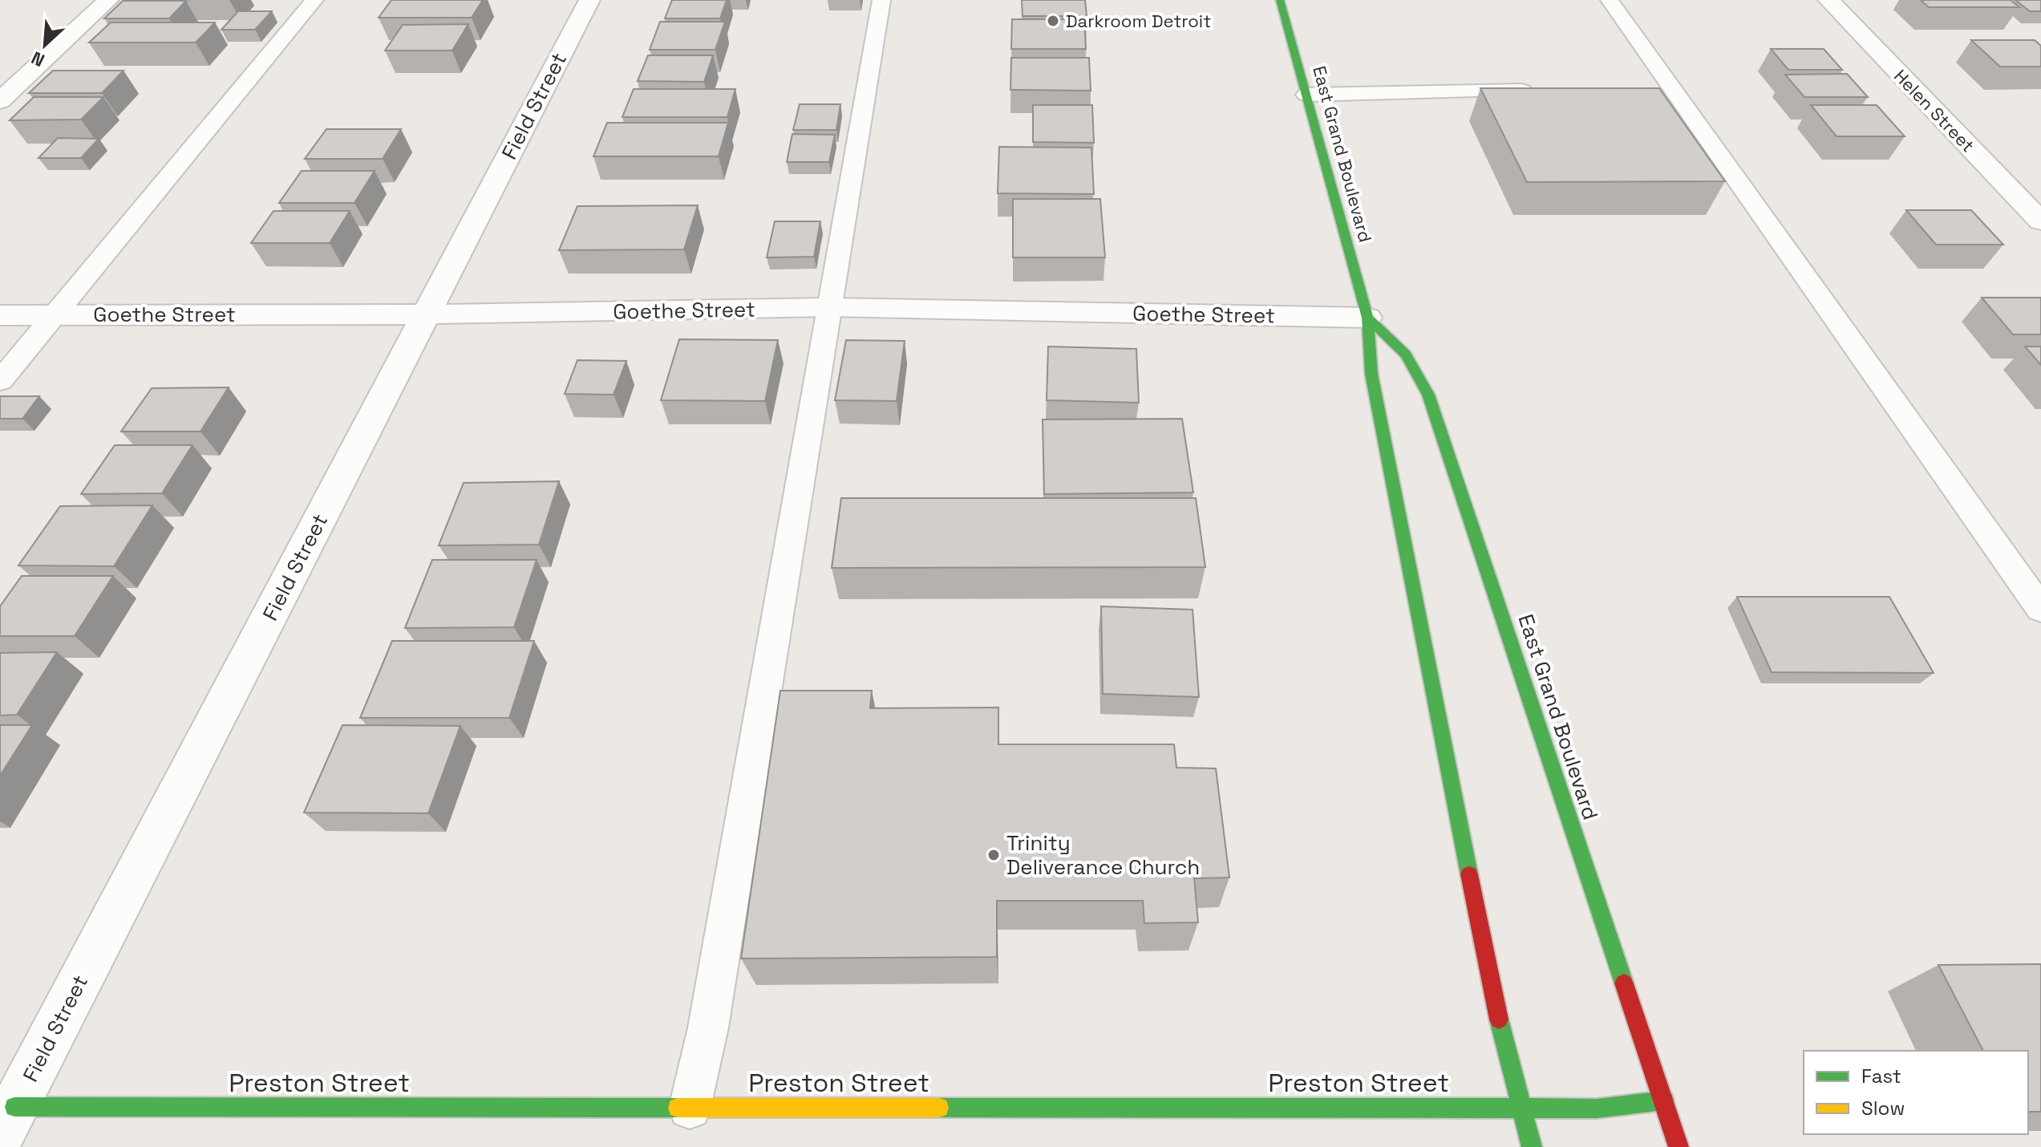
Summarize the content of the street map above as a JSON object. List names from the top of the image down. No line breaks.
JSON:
{"streets":{"main road":["East Grand Boulevard","Preston Street"],"street":["Field Street","Helen Street","Goethe Street"]},"crossings":[["Field Street","Goethe Street"],["Field Street","Preston Street"],["East Grand Boulevard","Goethe Street"],["East Grand Boulevard","Preston Street"]],"places":["Darkroom Detroit","Trinity Deliverance Church"],"legend":["Fast","Slow"],"north":"bottom left"}
